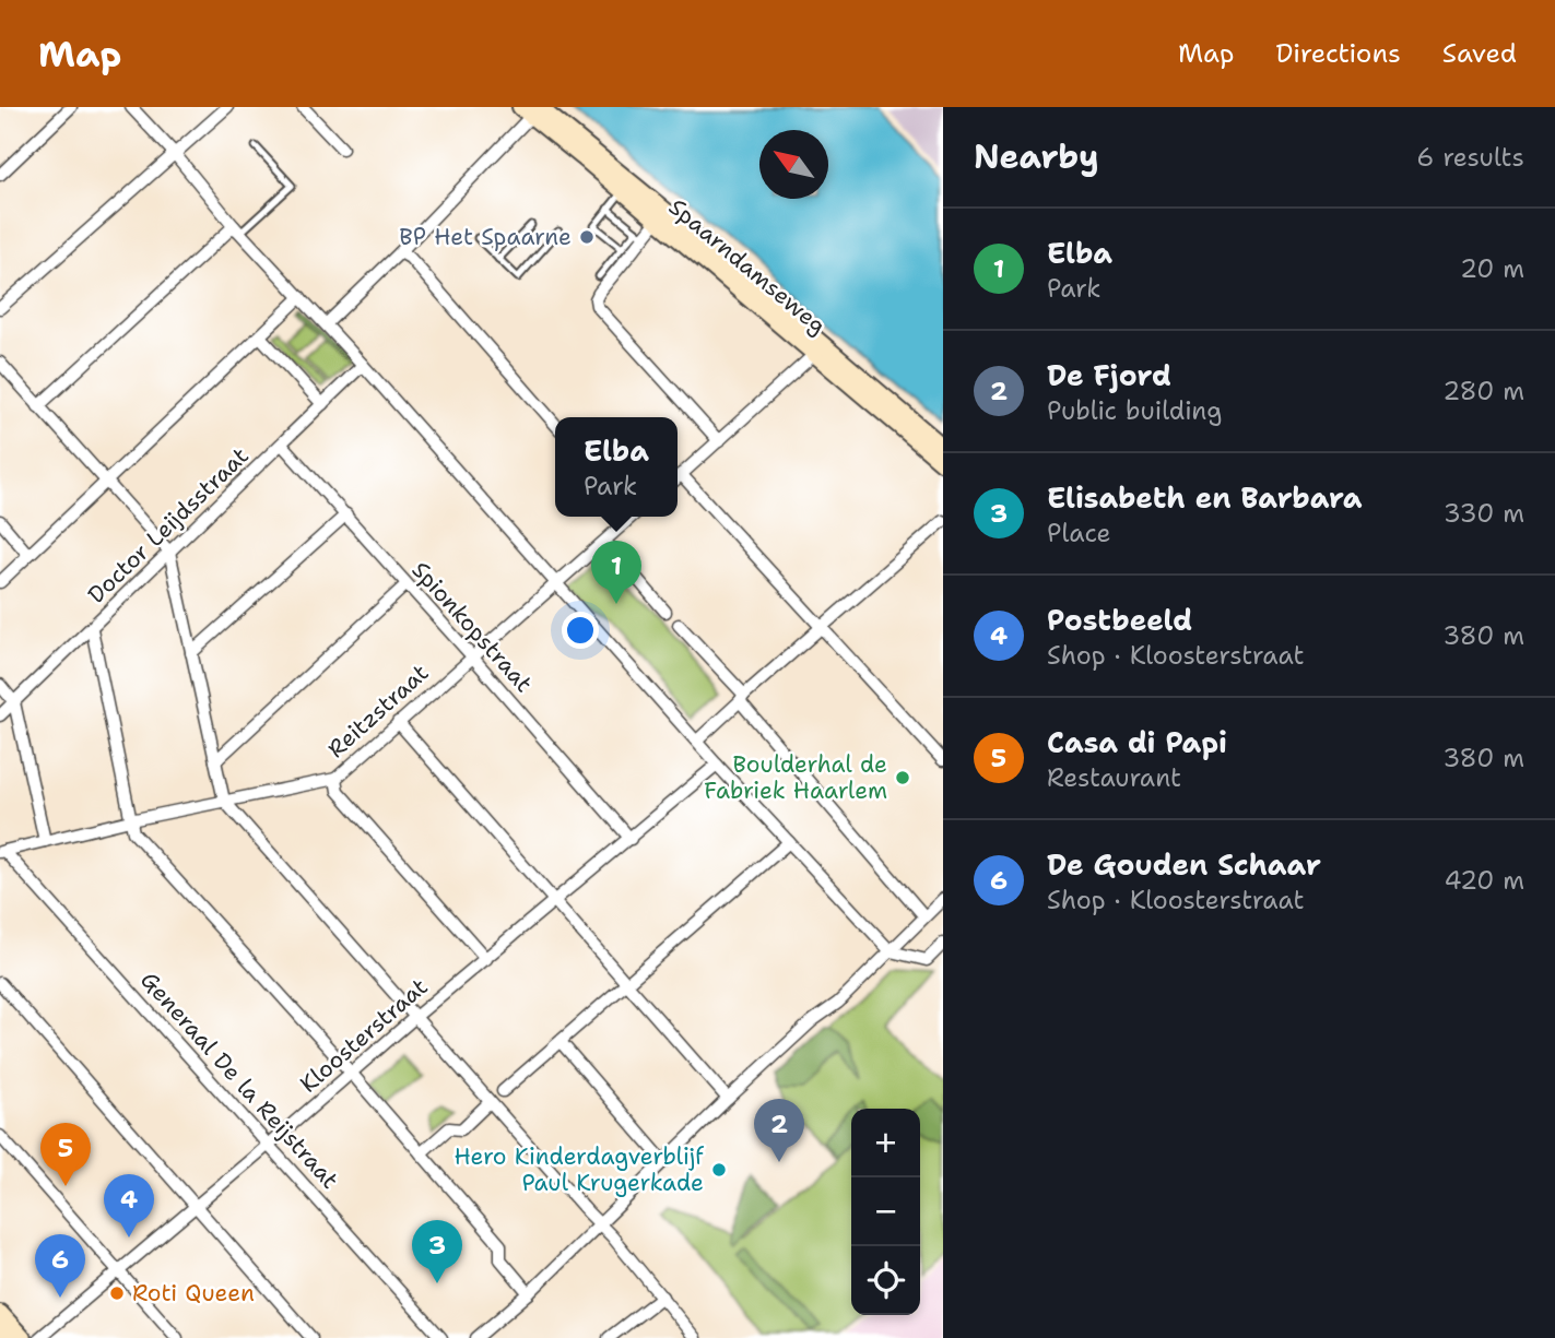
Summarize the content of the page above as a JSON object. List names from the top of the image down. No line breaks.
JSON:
{"streets":{"main road":["Spaarndamseweg"],"street":["Doctor Leijdsstraat","Spionkopstraat","Reitzstraat","Kloosterstraat","Generaal De la Reijstraat"]},"crossings":[["Doctor Leijdsstraat","Spionkopstraat"],["Spionkopstraat","Reitzstraat"],["Spionkopstraat","Kloosterstraat"],["Reitzstraat","Generaal De la Reijstraat"],["Kloosterstraat","Generaal De la Reijstraat"]],"places":["BP Het Spaarne","Boulderhal de Fabriek Haarlem","Hero Kinderdagverblijf Paul Krugerkade","Roti Queen"],"north":"top left","page":{"header":"Map","nav":["Map","Directions","Saved"],"heading":["Nearby","6 results"],"list":[{"mark":"1","name":"Elba","note":"Park","value":"20 m"},{"mark":"2","name":"De Fjord","note":"Public building","value":"280 m"},{"mark":"3","name":"Elisabeth en Barbara","note":"Place","value":"330 m"},{"mark":"4","name":"Postbeeld","note":"Shop · Kloosterstraat","value":"380 m"},{"mark":"5","name":"Casa di Papi","note":"Restaurant","value":"380 m"},{"mark":"6","name":"De Gouden Schaar","note":"Shop · Kloosterstraat","value":"420 m"}],"popup":["Elba","Park"],"pins":["1","2","5","4","3","6"],"map_buttons":["+","−"]}}
